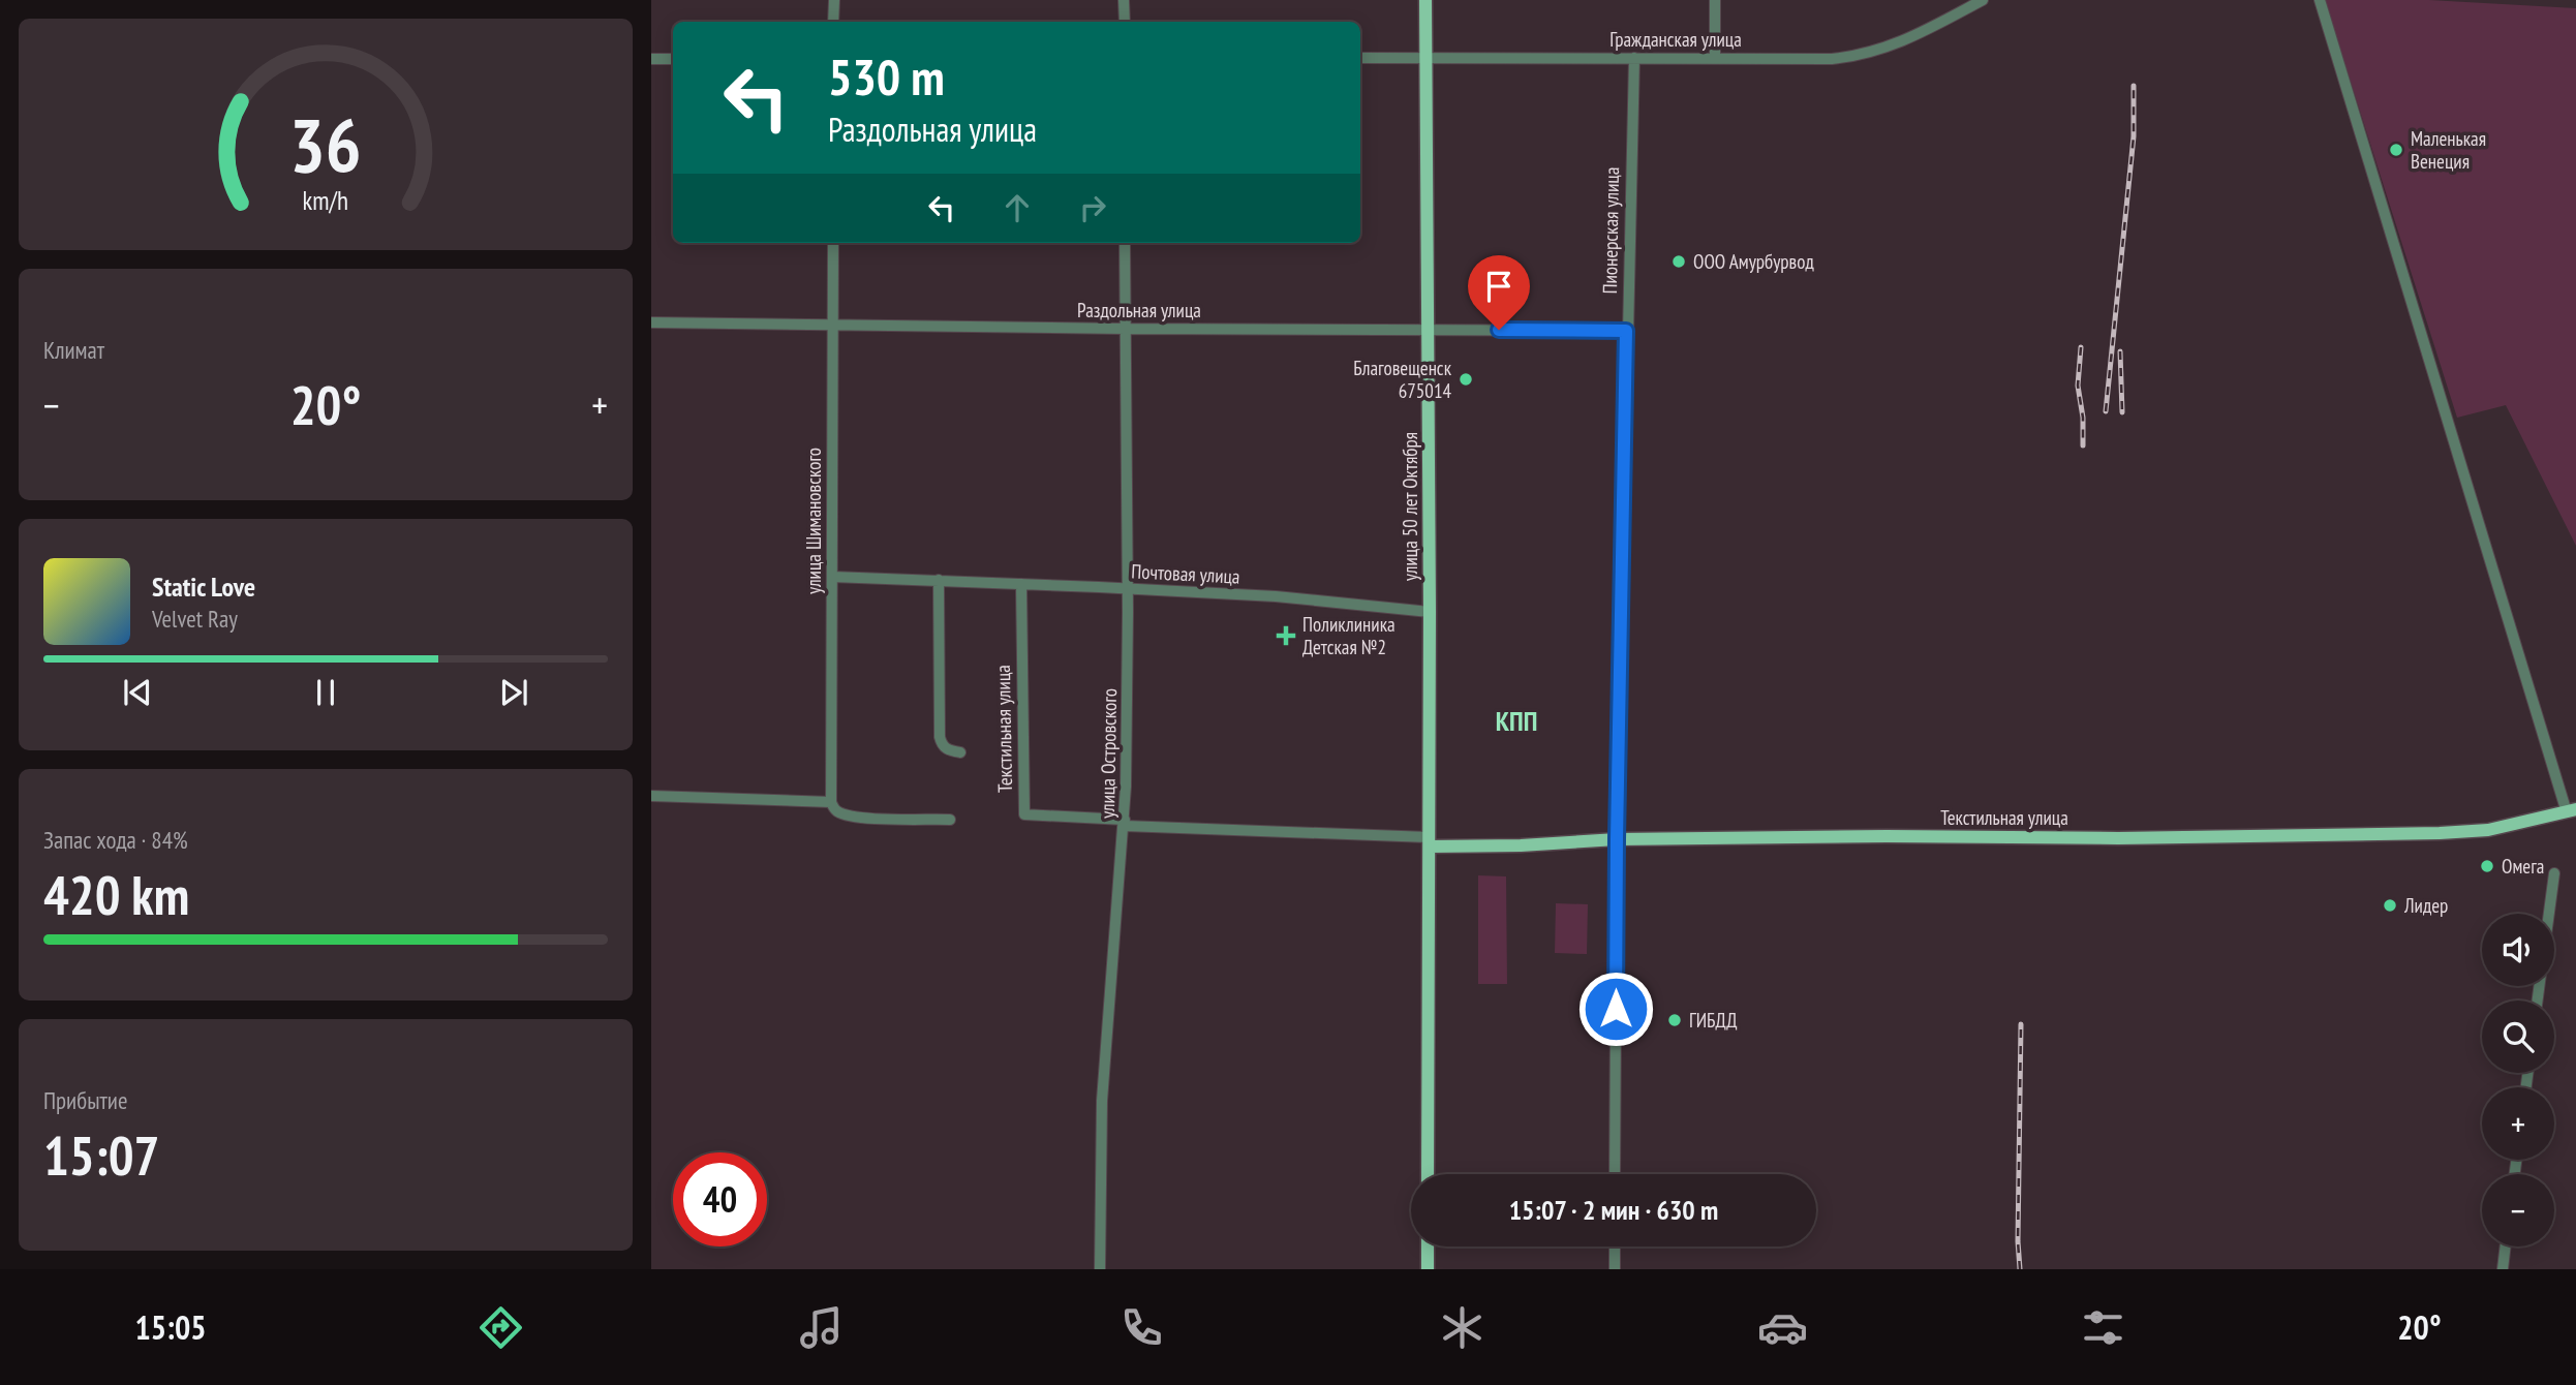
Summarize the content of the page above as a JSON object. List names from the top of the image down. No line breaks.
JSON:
{"streets":{"main road":["улица 50 лет Октября","Текстильная улица"],"street":["Гражданская улица","Пионерская улица","Раздольная улица","улица Шимановского","Почтовая улица","улица Островского"]},"crossings":[["Гражданская улица","Пионерская улица"],["Гражданская улица","улица 50 лет Октября"],["Пионерская улица","Раздольная улица"],["Пионерская улица","Текстильная улица"],["Раздольная улица","улица 50 лет Октября"],["Раздольная улица","улица Шимановского"],["Раздольная улица","улица Островского"],["улица 50 лет Октября","Почтовая улица"],["улица 50 лет Октября","Текстильная улица"],["улица Шимановского","Почтовая улица"],["Почтовая улица","Текстильная улица"],["Почтовая улица","улица Островского"],["Текстильная улица","улица Островского"]],"districts":["КПП"],"places":{"other":["Маленькая Венеция","ООО Амурбурвод","Благовещенск 675014","Омега","Лидер","ГИБДД"],"health":["Поликлиника Детская №2"]},"page":{"turn":["530 m","Раздольная улица"],"tile":["Климат",["Запас хода · 84%","420 km"],["Прибытие","15:07"]],"heat":["−","20°","+"],"song":["Static Love","Velvet Ray"],"map_buttons":["+","−"],"limit":"40","trip":"15:07 · 2 мин · 630 m","tabs":["15:05","20°"],"gauge":["36","km/h"]}}
